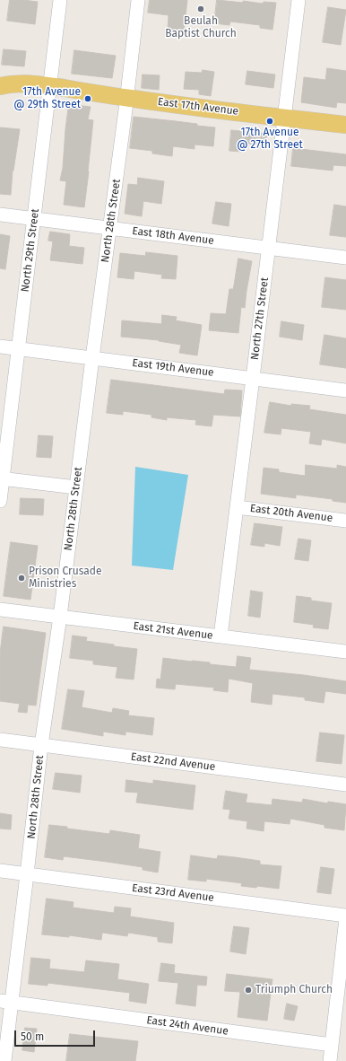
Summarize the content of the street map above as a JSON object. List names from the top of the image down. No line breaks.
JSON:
{"streets":{"main road":["East 17th Avenue"],"street":["North 28th Street","East 18th Avenue","North 29th Street","North 27th Street","East 19th Avenue","East 20th Avenue","East 21st Avenue","East 22nd Avenue","East 23rd Avenue","East 24th Avenue"]},"crossings":[["East 17th Avenue","North 28th Street"],["East 17th Avenue","North 29th Street"],["East 17th Avenue","North 27th Street"],["North 28th Street","East 18th Avenue"],["North 28th Street","East 19th Avenue"],["North 28th Street","East 21st Avenue"],["North 28th Street","East 22nd Avenue"],["North 28th Street","East 23rd Avenue"],["North 28th Street","East 24th Avenue"],["East 18th Avenue","North 29th Street"],["East 18th Avenue","North 27th Street"],["North 29th Street","East 19th Avenue"],["North 27th Street","East 19th Avenue"],["North 27th Street","East 20th Avenue"],["North 27th Street","East 21st Avenue"]],"places":["Beulah Baptist Church","17th Avenue @ 29th Street","17th Avenue @ 27th Street","Prison Crusade Ministries","Triumph Church"],"scale_bar":"50 m"}
